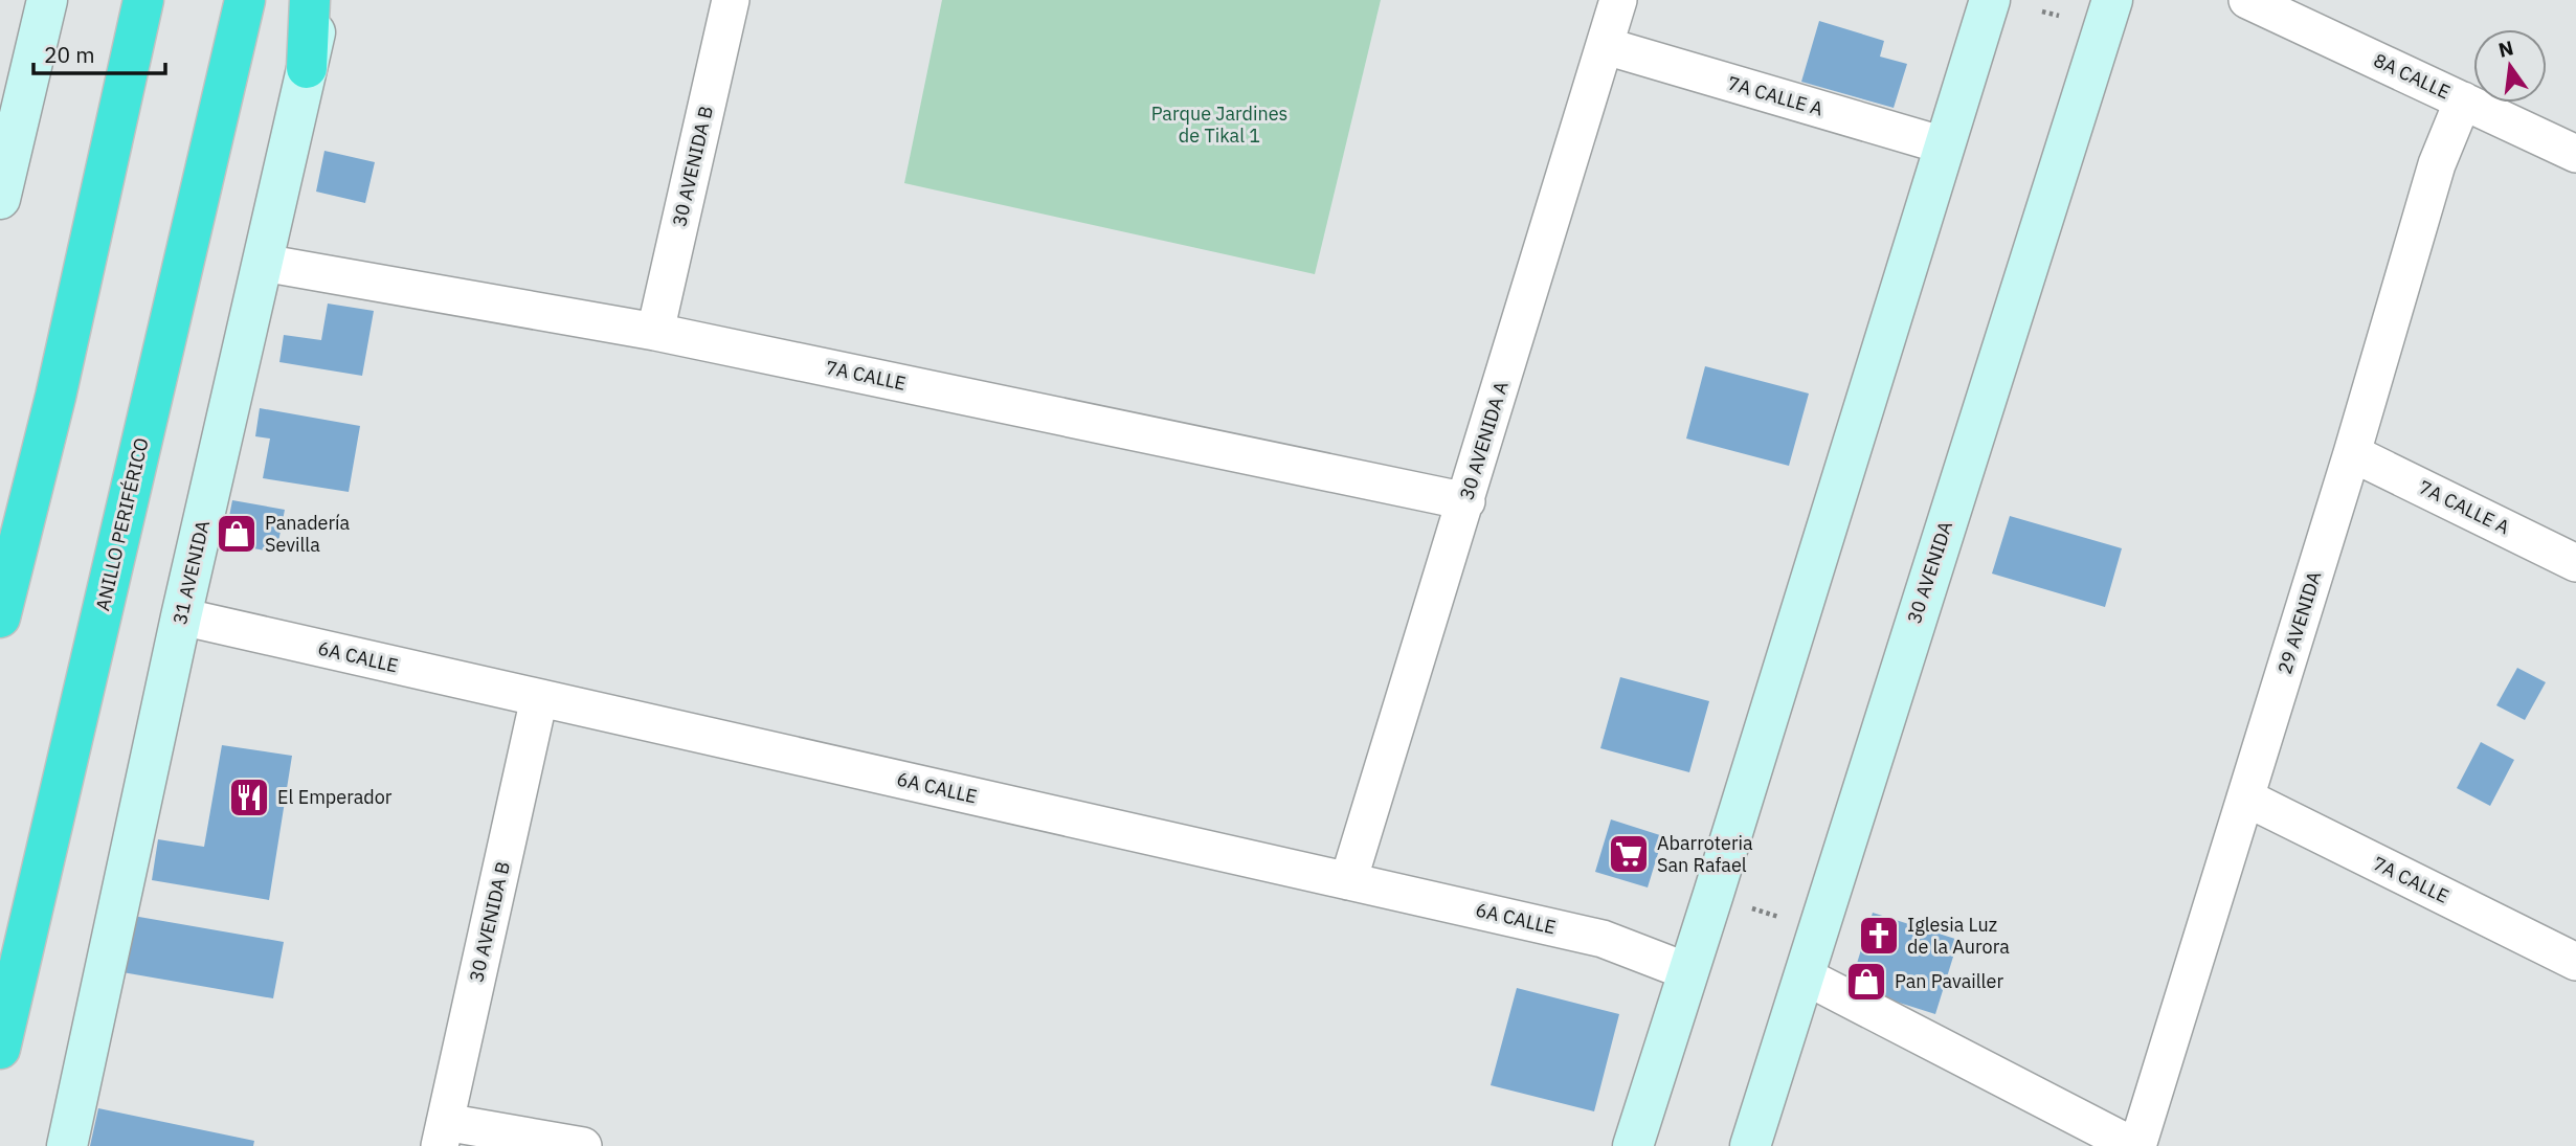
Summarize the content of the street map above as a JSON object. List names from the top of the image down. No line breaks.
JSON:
{"streets":{"highway":["ANILLO PERIFÉRICO"],"street":["8A CALLE","7A CALLE A","30 AVENIDA B","7A CALLE","30 AVENIDA A","31 AVENIDA","30 AVENIDA","29 AVENIDA","6A CALLE"]},"crossings":[["8A CALLE","29 AVENIDA"],["7A CALLE A","30 AVENIDA A"],["7A CALLE A","29 AVENIDA"],["30 AVENIDA B","7A CALLE"],["30 AVENIDA B","6A CALLE"],["7A CALLE","30 AVENIDA A"],["7A CALLE","31 AVENIDA"],["7A CALLE","29 AVENIDA"],["30 AVENIDA A","6A CALLE"],["31 AVENIDA","6A CALLE"]],"parks":["Parque Jardines de Tikal 1"],"places":{"shop":["Panadería Sevilla","Pan Pavailler"],"restaurant":["El Emperador"],"supermarket":["Abarroteria San Rafael"],"church":["Iglesia Luz de la Aurora"]},"scale_bar":"20 m","north":"top"}
